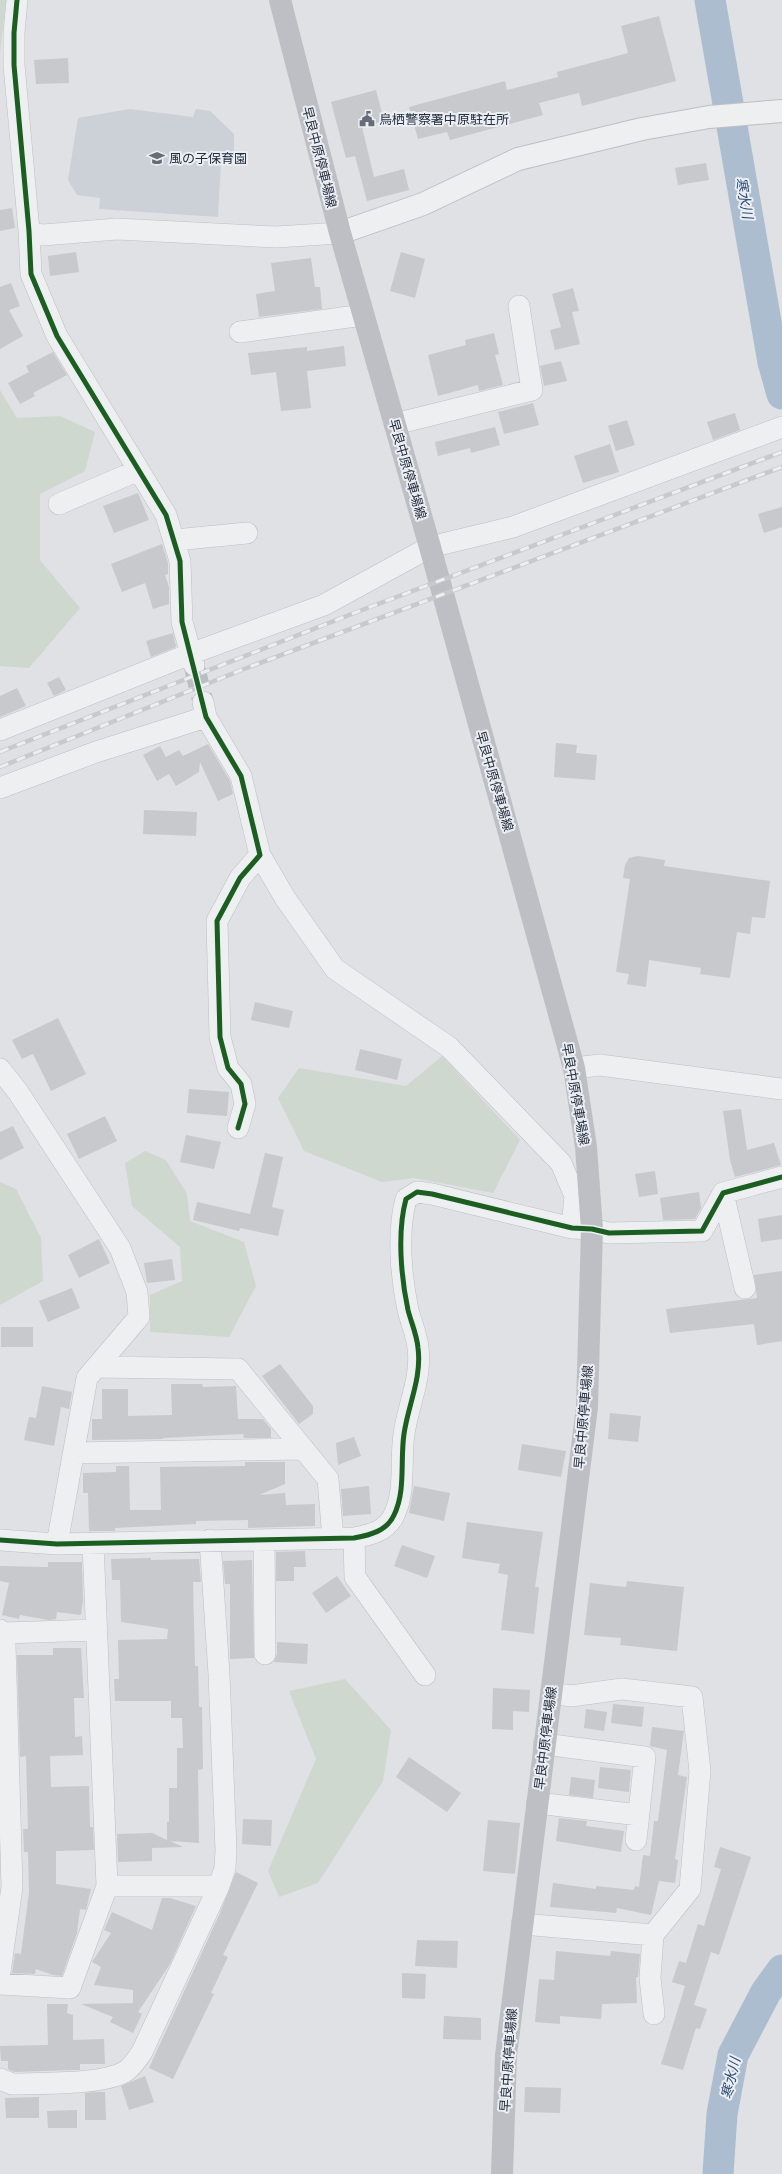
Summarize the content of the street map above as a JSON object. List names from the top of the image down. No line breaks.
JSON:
{"streets":{"main road":["早良中原停車場線"]},"water":["寒水川"],"places":{"public building":["鳥栖警察署中原駐在所"],"school or university":["風の子保育園"]}}
